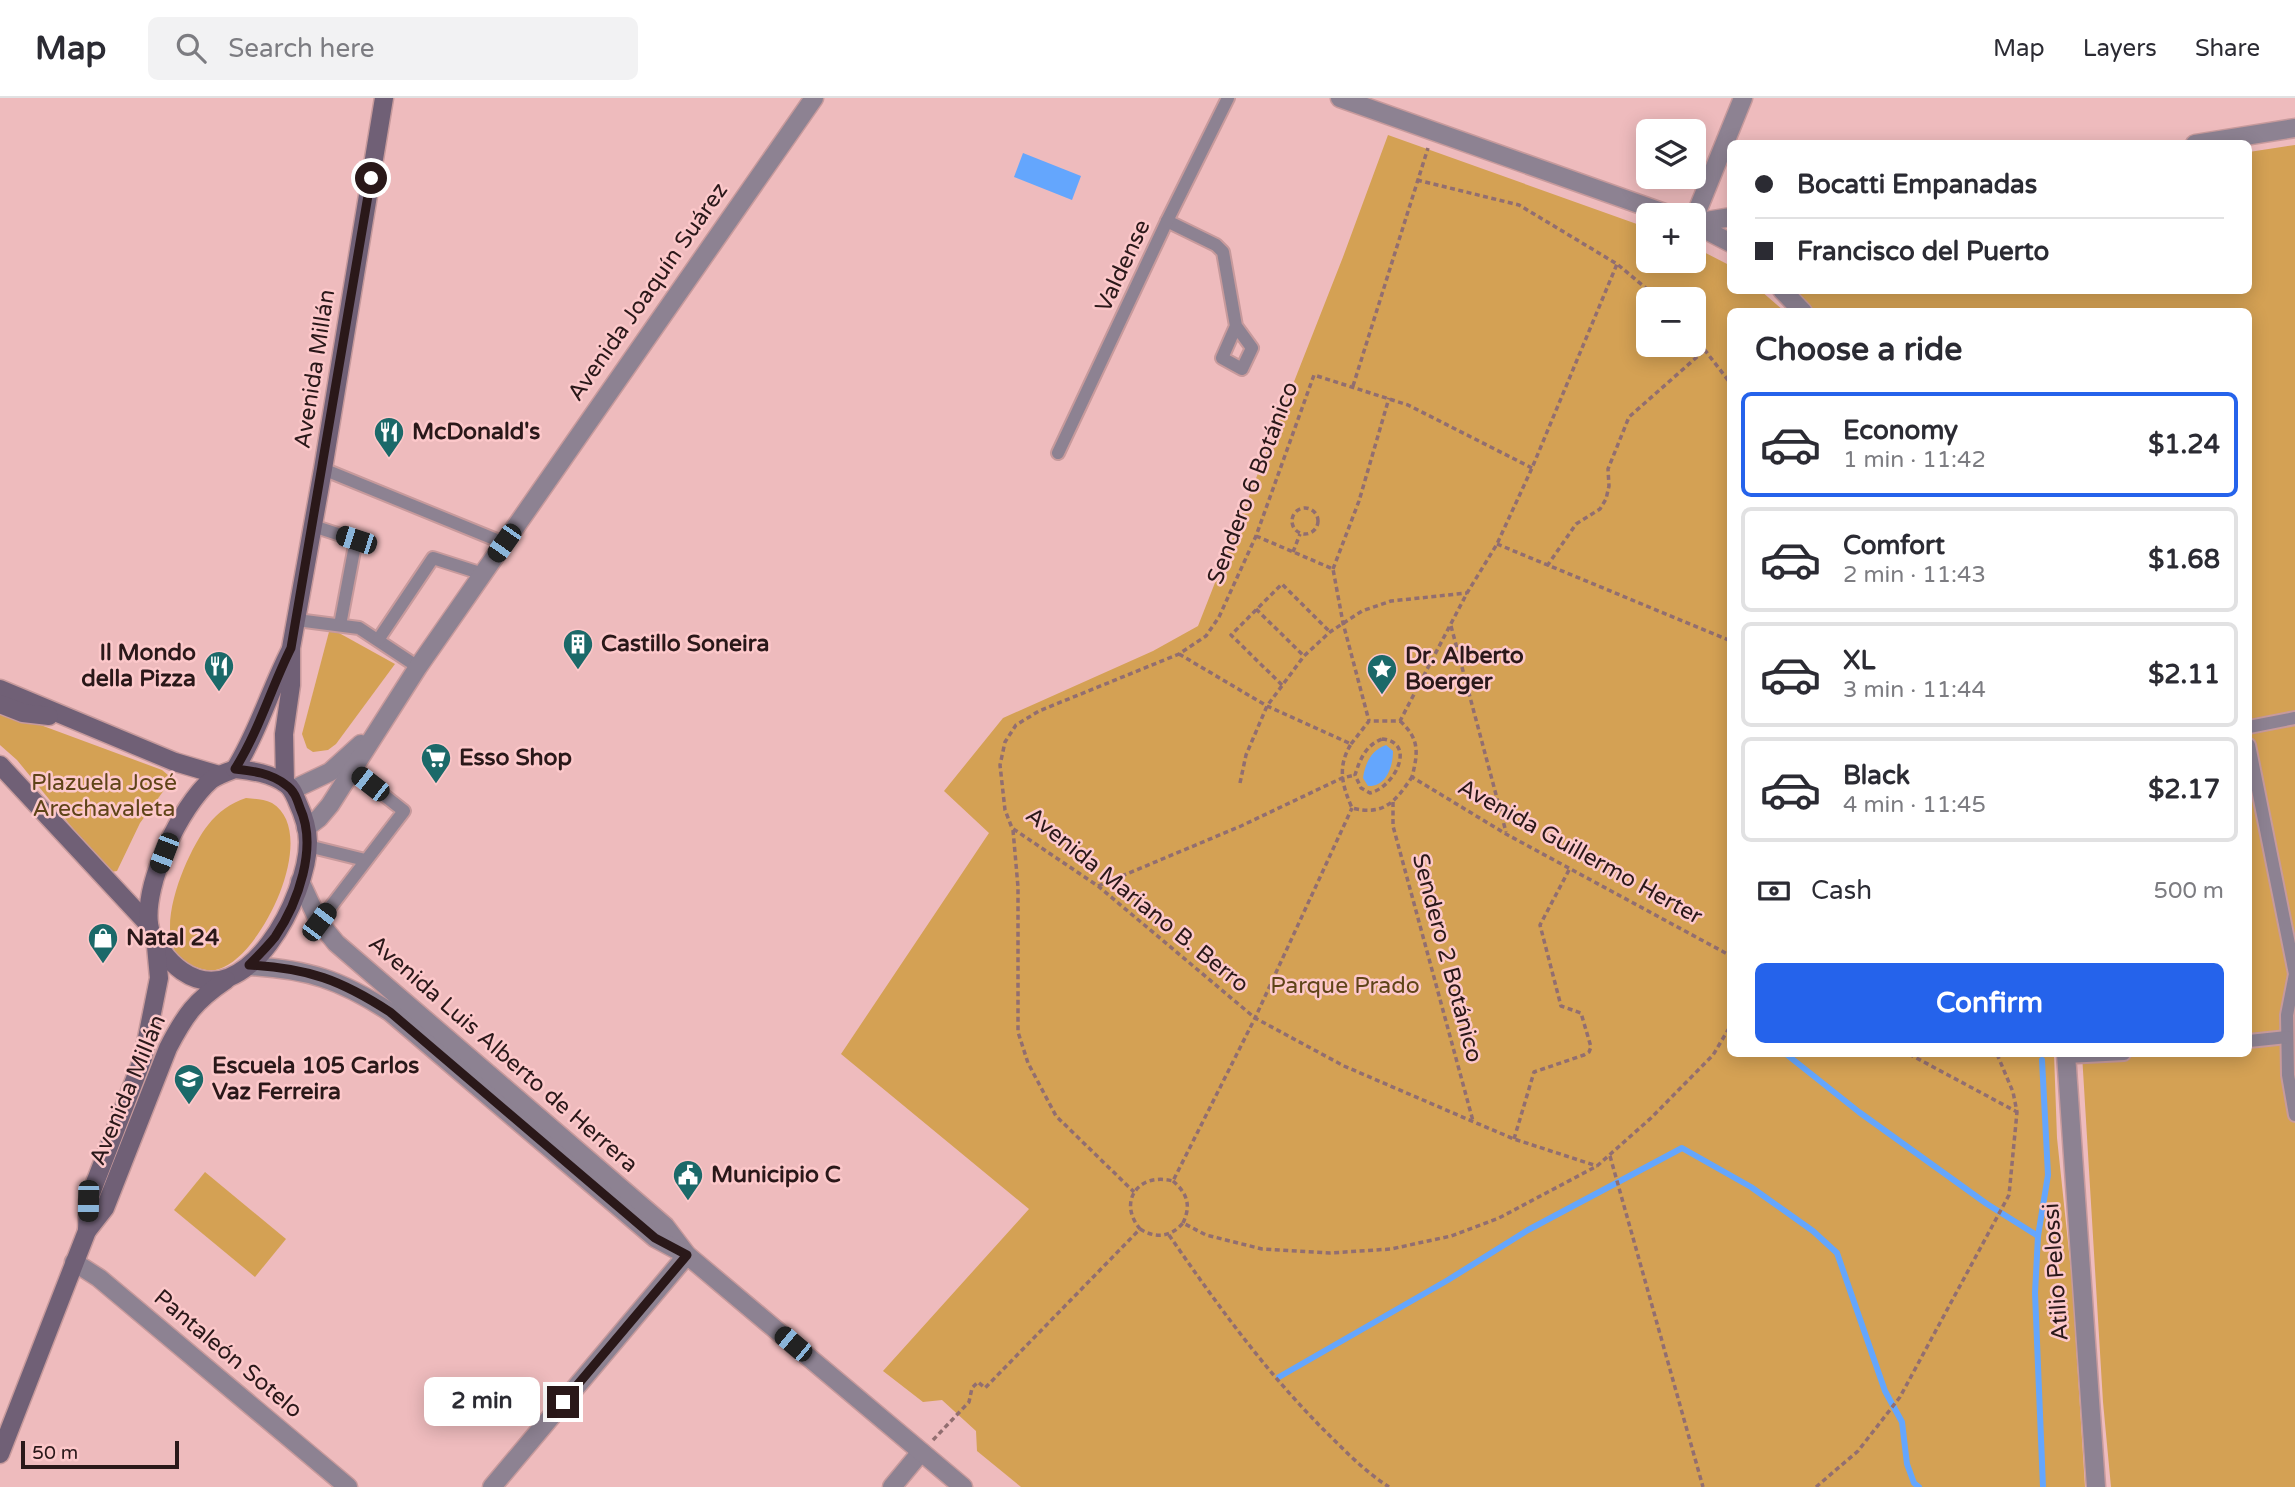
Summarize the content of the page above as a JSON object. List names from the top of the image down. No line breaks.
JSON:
{"streets":{"main road":["Avenida Millán"],"street":["Avenida Joaquín Suárez","Avenida Luis Alberto de Herrera","Atilio Pelossi","Pantaleón Sotelo"],"lane":["Valdense"],"path":["Sendero 6 Botánico","Avenida Guillermo Herter","Avenida Mariano B. Berro","Sendero 2 Botánico"]},"crossings":[["Avenida Joaquín Suárez","Avenida Millán"],["Avenida Joaquín Suárez","Avenida Luis Alberto de Herrera"],["Avenida Millán","Avenida Luis Alberto de Herrera"],["Avenida Millán","Pantaleón Sotelo"],["Sendero 6 Botánico","Avenida Mariano B. Berro"],["Avenida Mariano B. Berro","Sendero 2 Botánico"]],"parks":["Plazuela José Arechavaleta","Parque Prado"],"places":{"restaurant":["McDonald's","Il Mondo della Pizza"],"building":["Castillo Soneira"],"place":["Dr. Alberto Boerger"],"supermarket":["Esso Shop"],"shop":["Natal 24"],"school or university":["Escuela 105 Carlos Vaz Ferreira"],"public building":["Municipio C"]},"scale_bar":"50 m","page":{"header":"Map","search":"Search here","nav":["Map","Layers","Share"],"map_buttons":["+","−"],"banner":["Bocatti Empanadas","Francisco del Puerto"],"heading":"Choose a ride","list":[{"name":"Economy","note":"1 min · 11:42","value":"$1.24"},{"name":"Comfort","note":"2 min · 11:43","value":"$1.68"},{"name":"XL","note":"3 min · 11:44","value":"$2.11"},{"name":"Black","note":"4 min · 11:45","value":"$2.17"}],"pay":["Cash","500 m"],"buttons":"Confirm","bubble":"2 min","scale":"50 m"}}
